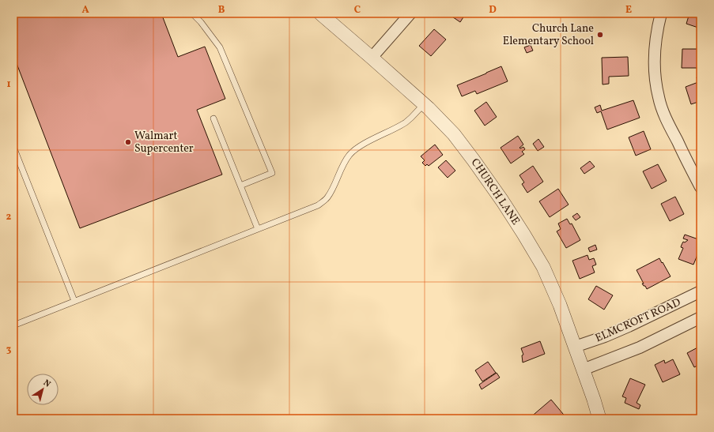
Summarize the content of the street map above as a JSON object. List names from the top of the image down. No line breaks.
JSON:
{"streets":{"street":["CHURCH LANE","ELMCROFT ROAD"]},"crossings":[["CHURCH LANE","ELMCROFT ROAD"]],"places":["Church Lane Elementary School","Walmart Supercenter"],"north":"top right","grid":{"columns":["A","B","C","D","E"],"rows":["1","2","3"]}}
